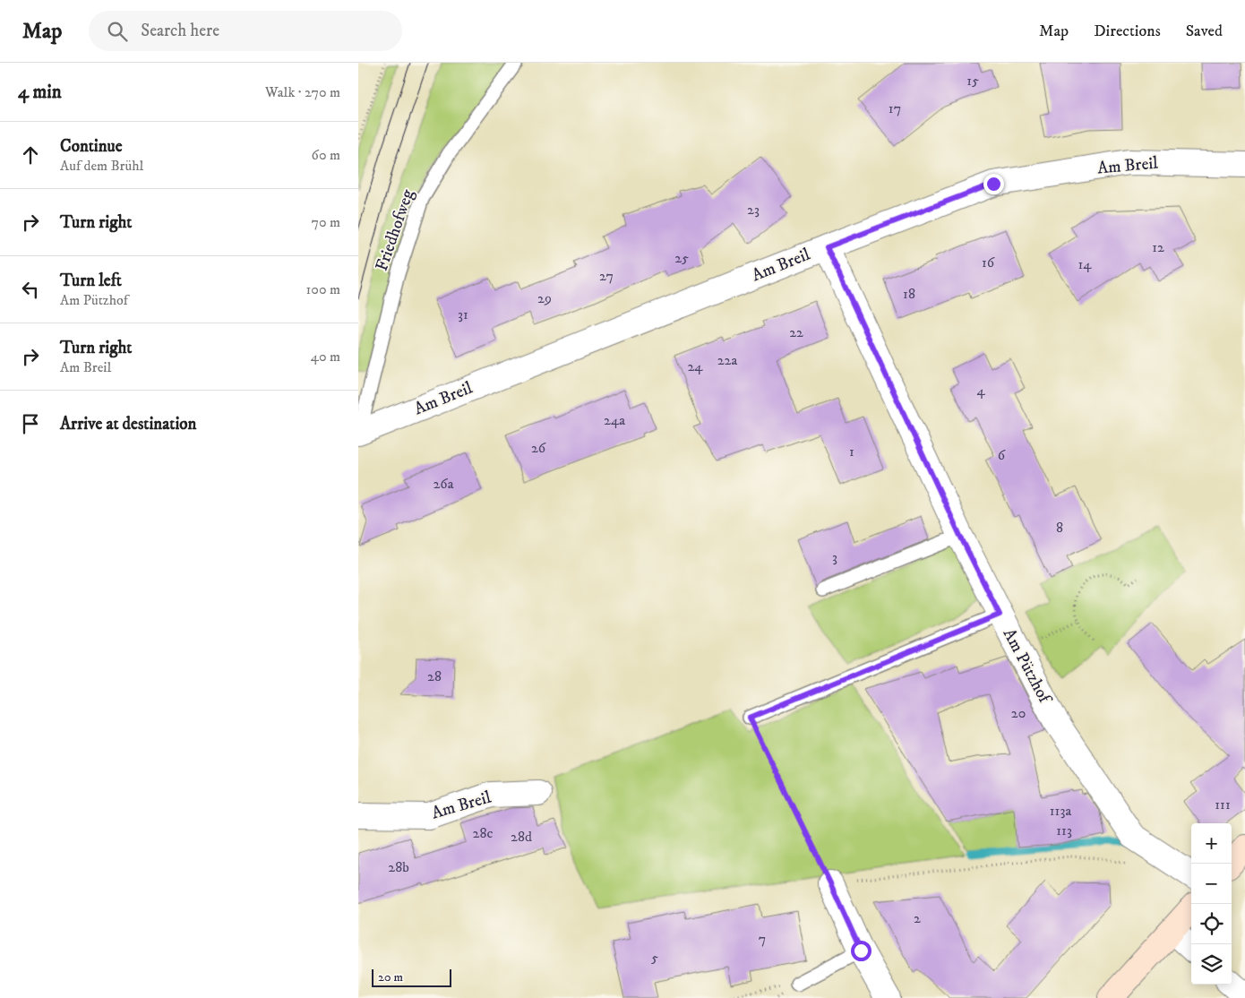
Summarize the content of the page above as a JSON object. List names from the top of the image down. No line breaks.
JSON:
{"streets":{"street":["Am Breil","Am Pützhof"],"lane":["Friedhofweg"]},"crossings":[["Am Breil","Friedhofweg"],["Am Breil","Am Pützhof"]],"house_numbers":["15","17","23","12","25","16","14","27","18","29","31","22","22a","24","4","24a","26","1","6","26a","8","3","28","20","111","113a","113","28c","28d","28b","2","7","5"],"scale_bar":"20 m","page":{"header":"Map","search":"Search here","nav":["Map","Directions","Saved"],"heading":["4 min","Walk · 270 m"],"list":[["Continue","Auf dem Brühl","60 m"],["Turn right","70 m"],["Turn left","Am Pützhof","100 m"],["Turn right","Am Breil","40 m"],"Arrive at destination"],"map_buttons":["+","−"],"scale":"20 m"}}
